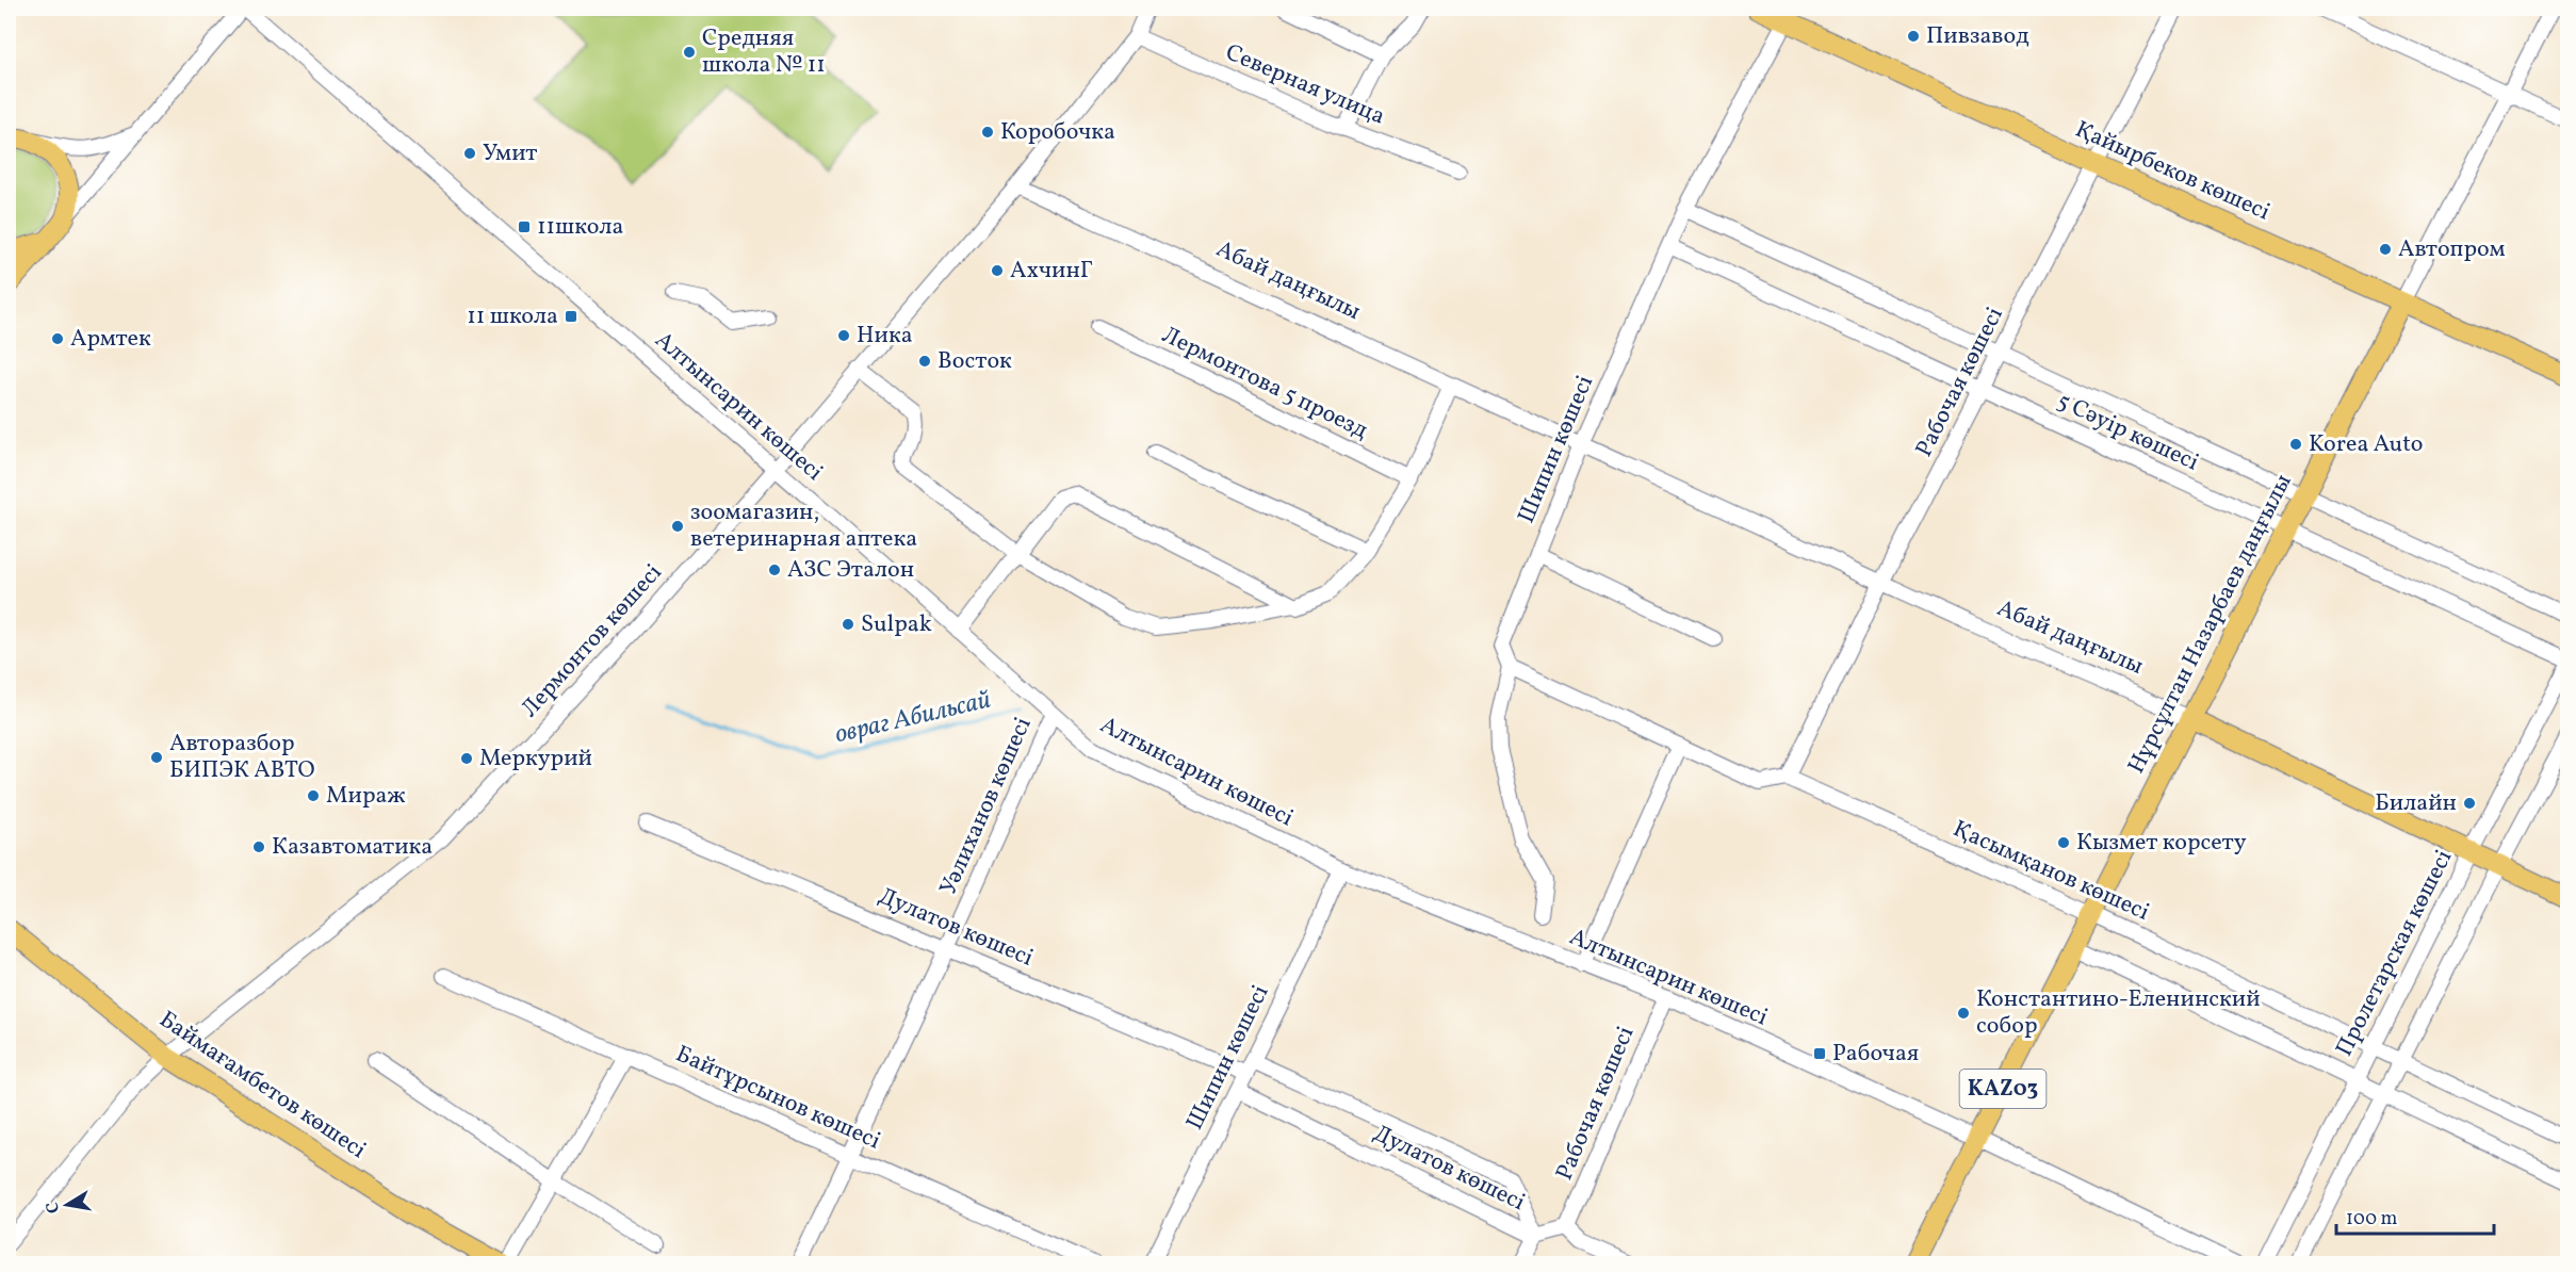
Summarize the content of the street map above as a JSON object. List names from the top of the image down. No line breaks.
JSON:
{"streets":{"main road":["Қайырбеков көшесі","Абай даңғылы","Нұрсұлтан Назарбаев даңғылы","Баймағамбетов көшесі","KАZ03"],"street":["Северная улица","Рабочая көшесі","Лермонтова 5 проезд","Алтынсарин көшесі","5 Сәуір көшесі","Шипин көшесі","Лермонтов көшесі","Уәлиханов көшесі","Қасымқанов көшесі","Дулатов көшесі","Пролетарская көшесі","Байтұрсынов көшесі"]},"crossings":[["Северная улица","Лермонтов көшесі"],["Қайырбеков көшесі","Рабочая көшесі"],["Қайырбеков көшесі","Шипин көшесі"],["Қайырбеков көшесі","Нұрсұлтан Назарбаев даңғылы"],["Абай даңғылы","Рабочая көшесі"],["Абай даңғылы","Шипин көшесі"],["Абай даңғылы","Нұрсұлтан Назарбаев даңғылы"],["Абай даңғылы","Лермонтов көшесі"],["Абай даңғылы","Пролетарская көшесі"],["Рабочая көшесі","Алтынсарин көшесі"],["Рабочая көшесі","5 Сәуір көшесі"],["Рабочая көшесі","Қасымқанов көшесі"],["Рабочая көшесі","Дулатов көшесі"],["Алтынсарин көшесі","Шипин көшесі"],["Алтынсарин көшесі","Нұрсұлтан Назарбаев даңғылы"],["Алтынсарин көшесі","Лермонтов көшесі"],["Алтынсарин көшесі","Уәлиханов көшесі"],["5 Сәуір көшесі","Шипин көшесі"],["5 Сәуір көшесі","Нұрсұлтан Назарбаев даңғылы"],["Шипин көшесі","Дулатов көшесі"],["Нұрсұлтан Назарбаев даңғылы","Қасымқанов көшесі"],["Лермонтов көшесі","Баймағамбетов көшесі"],["Уәлиханов көшесі","Дулатов көшесі"],["Уәлиханов көшесі","Байтұрсынов көшесі"],["Қасымқанов көшесі","Пролетарская көшесі"]],"water":["овраг Абильсай"],"places":{"other":["Пивзавод","Средняя школа № 11","Коробочка","Умит","Автопром","АхчинГ","Ника","Армтек","Восток","Korea Auto","зоомагазин, ветеринарная аптека","АЗС Эталон","Sulpak","Авторазбор БИПЭК АВТО","Меркурий","Мираж","Билайн","Кызмет корсету","Казавтоматика","Константино-Еленинский собор"],"transit":["11школа","11 школа","Рабочая"]},"scale_bar":"100 m","north":"left"}
